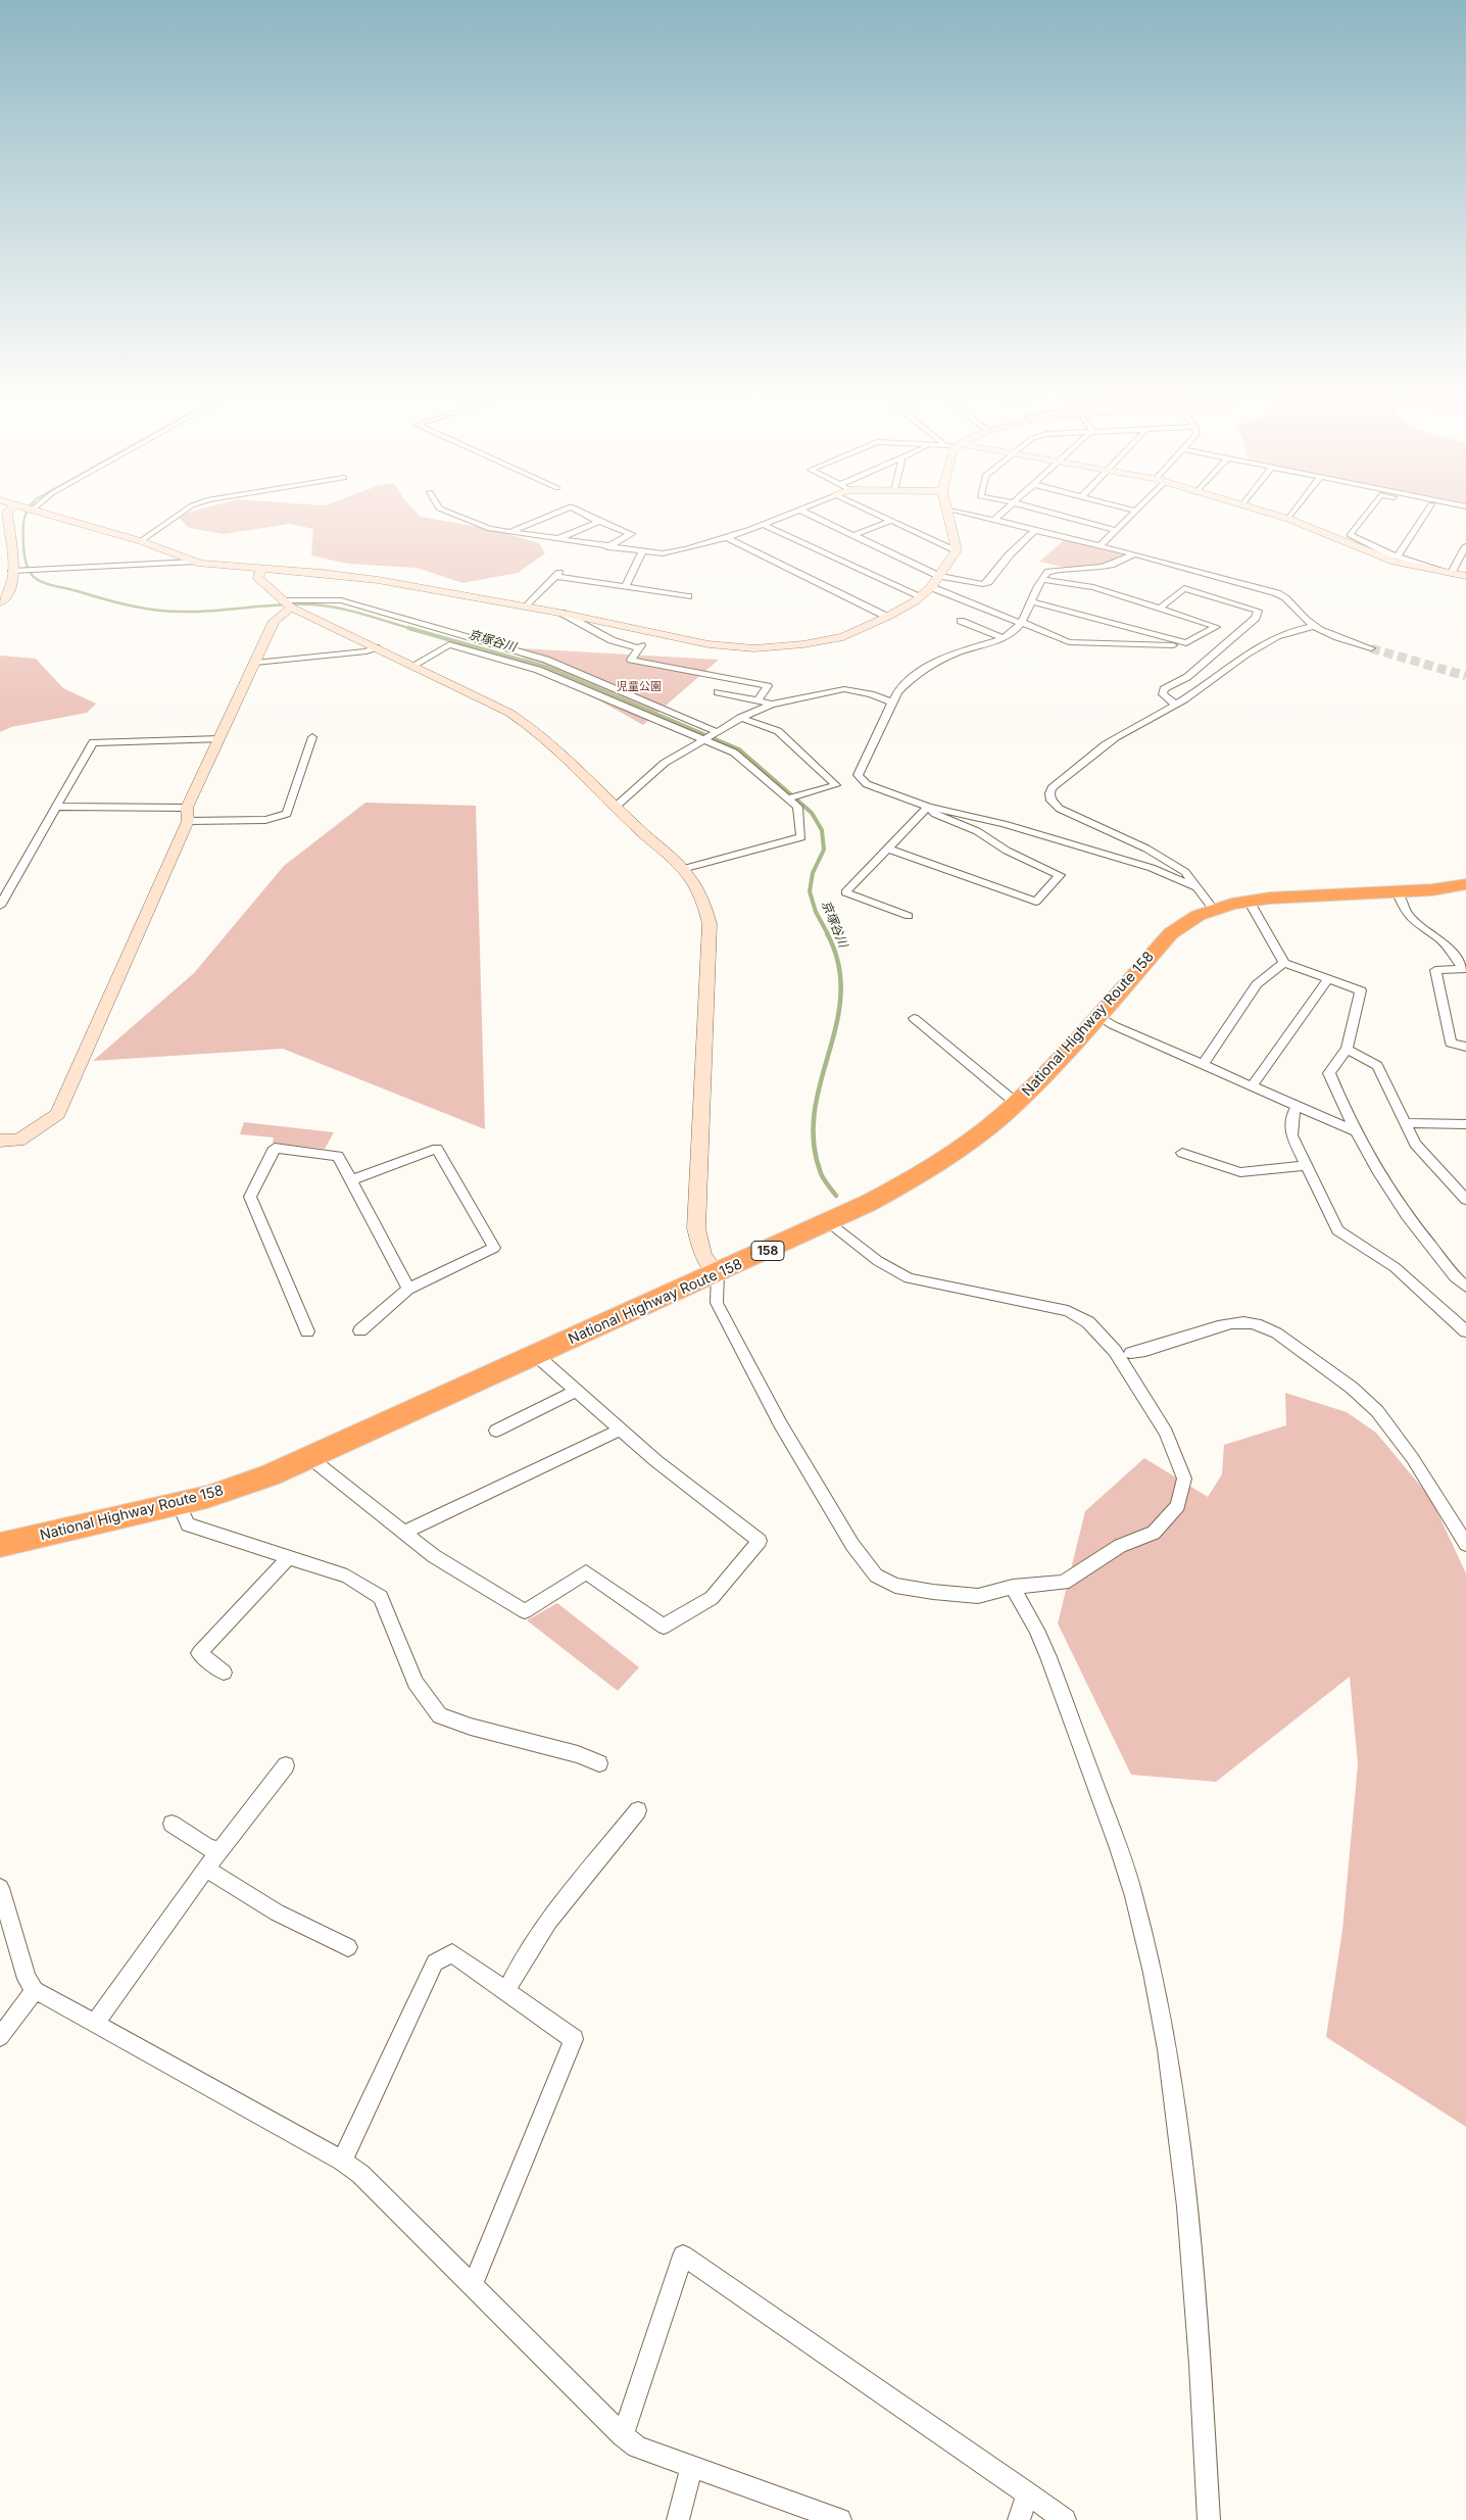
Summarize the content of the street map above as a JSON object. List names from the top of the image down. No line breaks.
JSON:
{"streets":{"highway":["National Highway Route 158","158"]},"water":["京塚谷川"],"parks":["児童公園"]}
